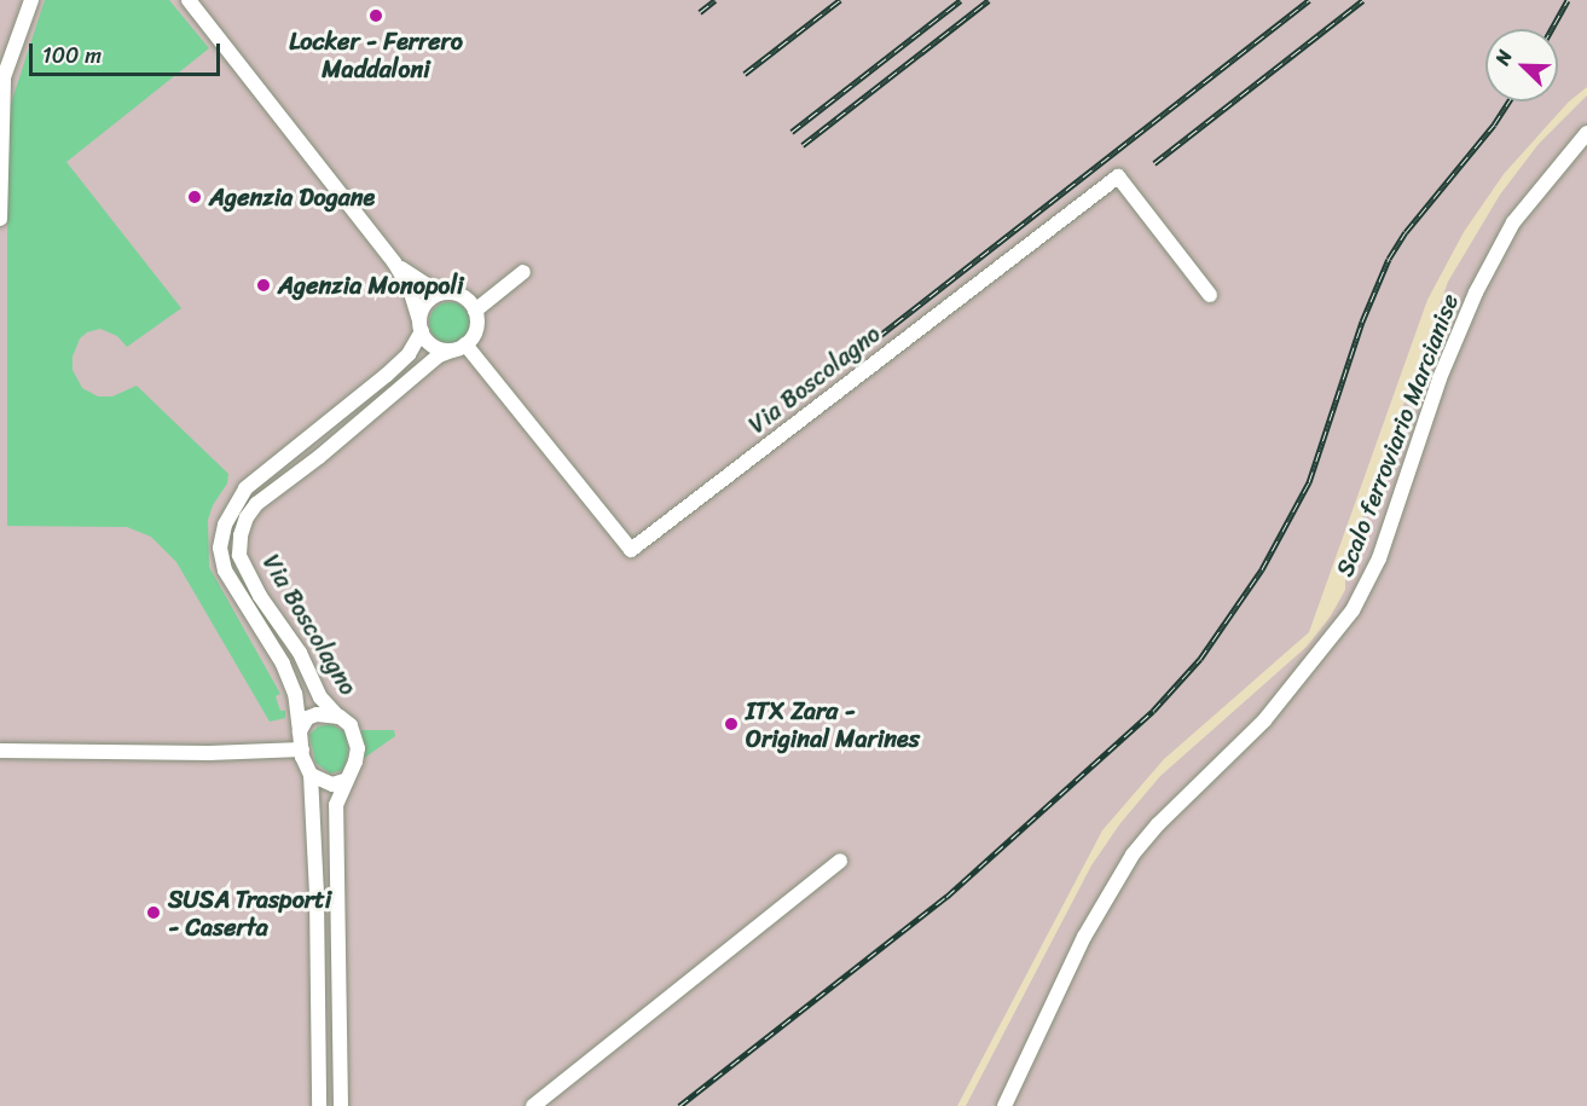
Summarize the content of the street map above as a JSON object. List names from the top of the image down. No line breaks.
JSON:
{"streets":{"street":["Via Boscolagno","Scalo ferroviario Marcianise"]},"places":["Locker - Ferrero Maddaloni","Agenzia Dogane","Agenzia Monopoli","ITX Zara - Original Marines","SUSA Trasporti - Caserta"],"scale_bar":"100 m","north":"top left"}
